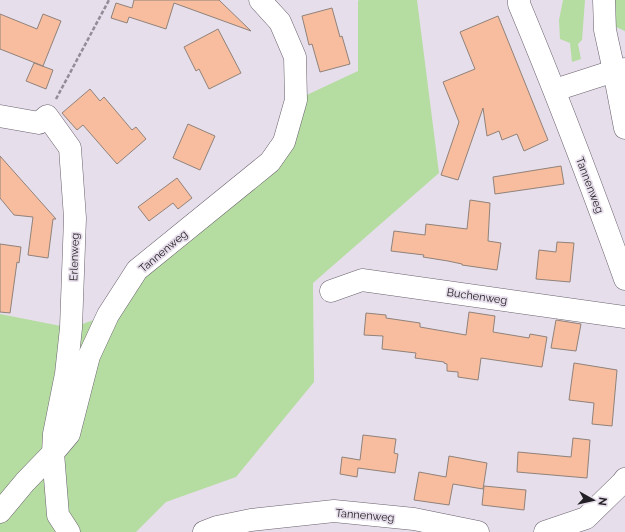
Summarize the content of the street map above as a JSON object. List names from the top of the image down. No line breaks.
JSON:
{"streets":{"street":["Tannenweg","Erlenweg","Buchenweg"]},"crossings":[["Tannenweg","Erlenweg"]],"north":"right"}
